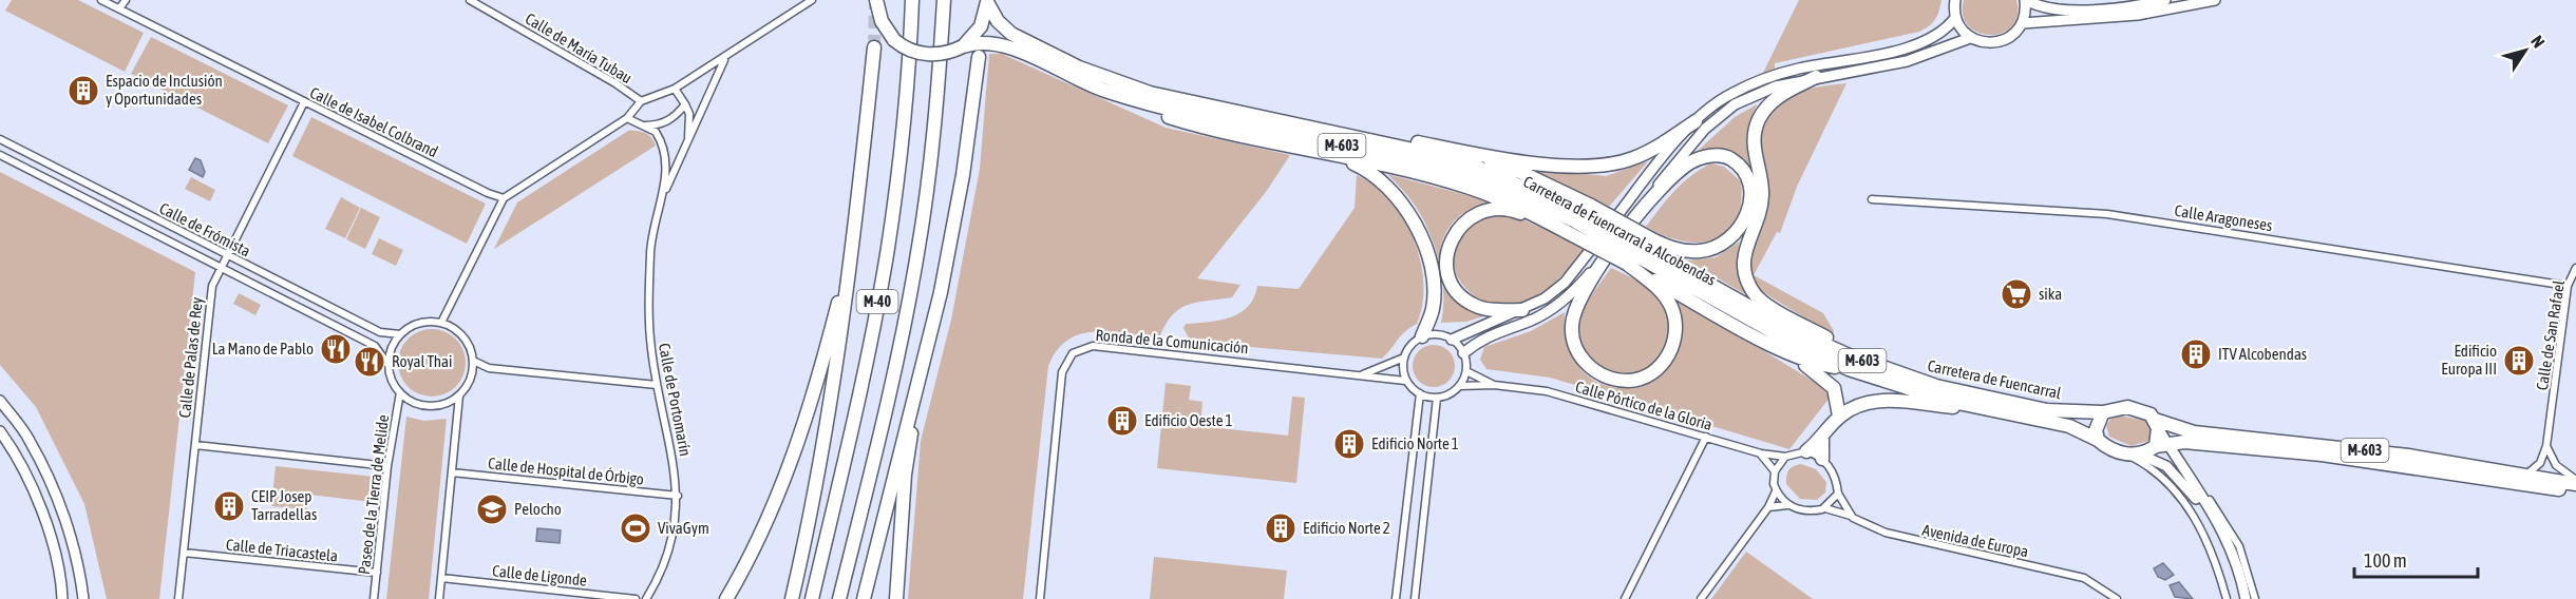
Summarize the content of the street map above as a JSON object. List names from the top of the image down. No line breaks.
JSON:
{"streets":{"highway":["M-603","Carretera de Fuencarral a Alcobendas","M-40","Carretera de Fuencarral"],"street":["Calle de María Tubau","Calle de Isabel Colbrand","Calle Aragoneses","Calle de Frómista","Calle de San Rafael","Ronda de la Comunicación","Calle de Palas de Rey","Calle de Portomarín","Calle Pórtico de la Gloria","Calle de Hospital de Órbigo","Paseo de la Tierra de Melide","Avenida de Europa","Calle de Triacastela","Calle de Ligonde"]},"crossings":[["Calle de Isabel Colbrand","Calle de Palas de Rey"],["M-603","Carretera de Fuencarral a Alcobendas"],["M-603","Carretera de Fuencarral"],["Calle Aragoneses","Calle de San Rafael"],["Calle de Frómista","Calle de Palas de Rey"],["Calle de Frómista","Paseo de la Tierra de Melide"],["Carretera de Fuencarral a Alcobendas","Carretera de Fuencarral"],["Ronda de la Comunicación","Calle Pórtico de la Gloria"],["Calle de Palas de Rey","Calle de Triacastela"],["Calle de Portomarín","Calle de Hospital de Órbigo"],["Calle Pórtico de la Gloria","Avenida de Europa"],["Paseo de la Tierra de Melide","Calle de Triacastela"]],"places":{"building":["Espacio de Inclusión y Oportunidades","ITV Alcobendas","Edificio Europa III","Edificio Oeste 1","Edificio Norte 1","CEIP Josep Tarradellas","Edificio Norte 2"],"supermarket":["sika"],"restaurant":["La Mano de Pablo","Royal Thai"],"school or university":["Pelocho"],"sports":["VivaGym"]},"scale_bar":"100 m","north":"top right"}
